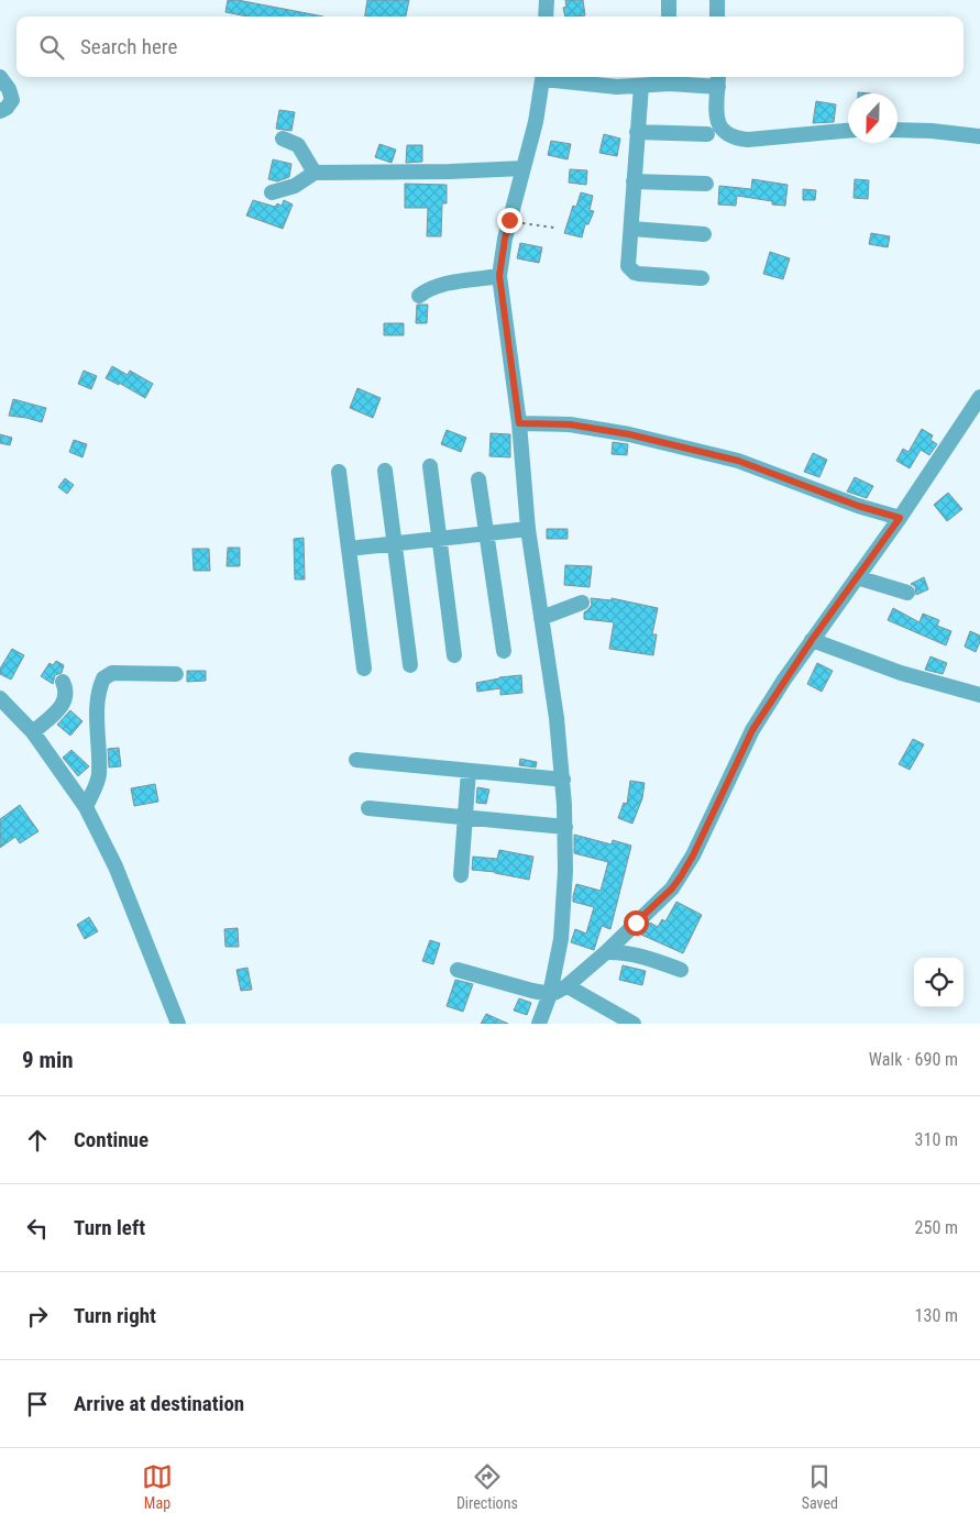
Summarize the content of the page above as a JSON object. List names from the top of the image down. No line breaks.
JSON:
{"north":"bottom","page":{"search":"Search here","heading":["9 min","Walk · 690 m"],"list":[["Continue","310 m"],["Turn left","250 m"],["Turn right","130 m"],"Arrive at destination"],"nav":["Map","Directions","Saved"]}}
